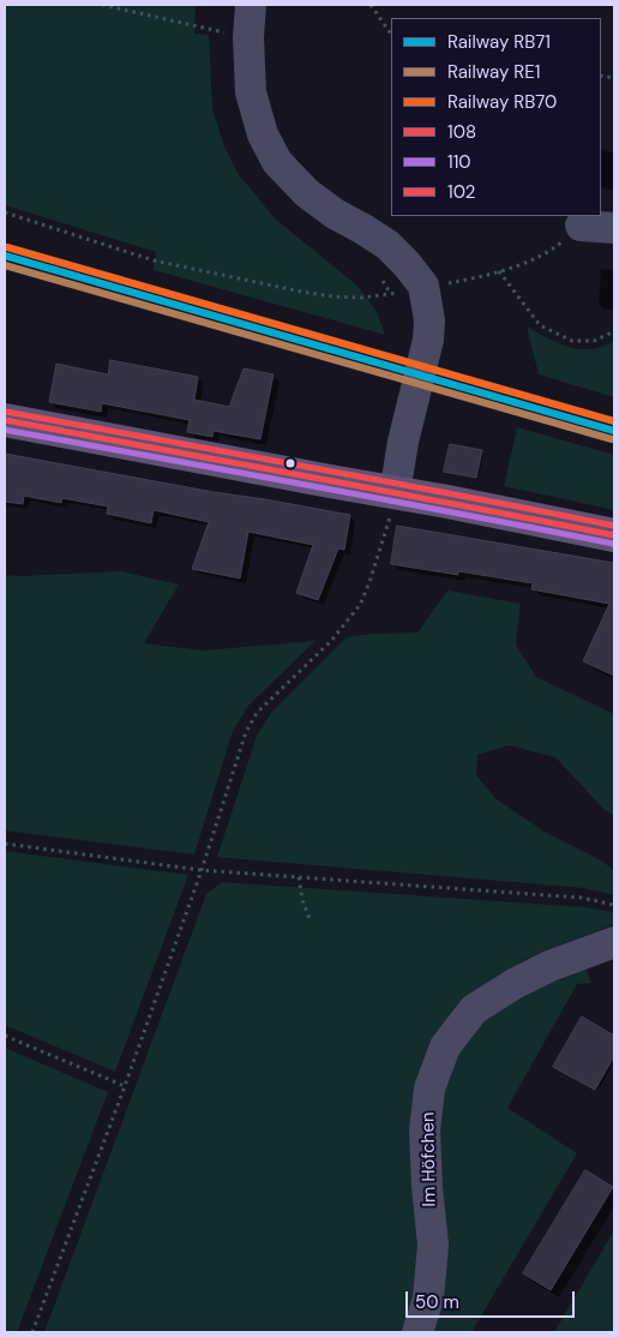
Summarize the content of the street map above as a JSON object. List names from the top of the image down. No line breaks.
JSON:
{"streets":{"street":["Im Höfchen"]},"lines":["rail line RB70","rail line RB71","rail line RE1","transit line 102","transit line 108","transit line 110"],"legend":["Railway RB71","Railway RE1","Railway RB70","108","110","102"],"scale_bar":"50 m"}
